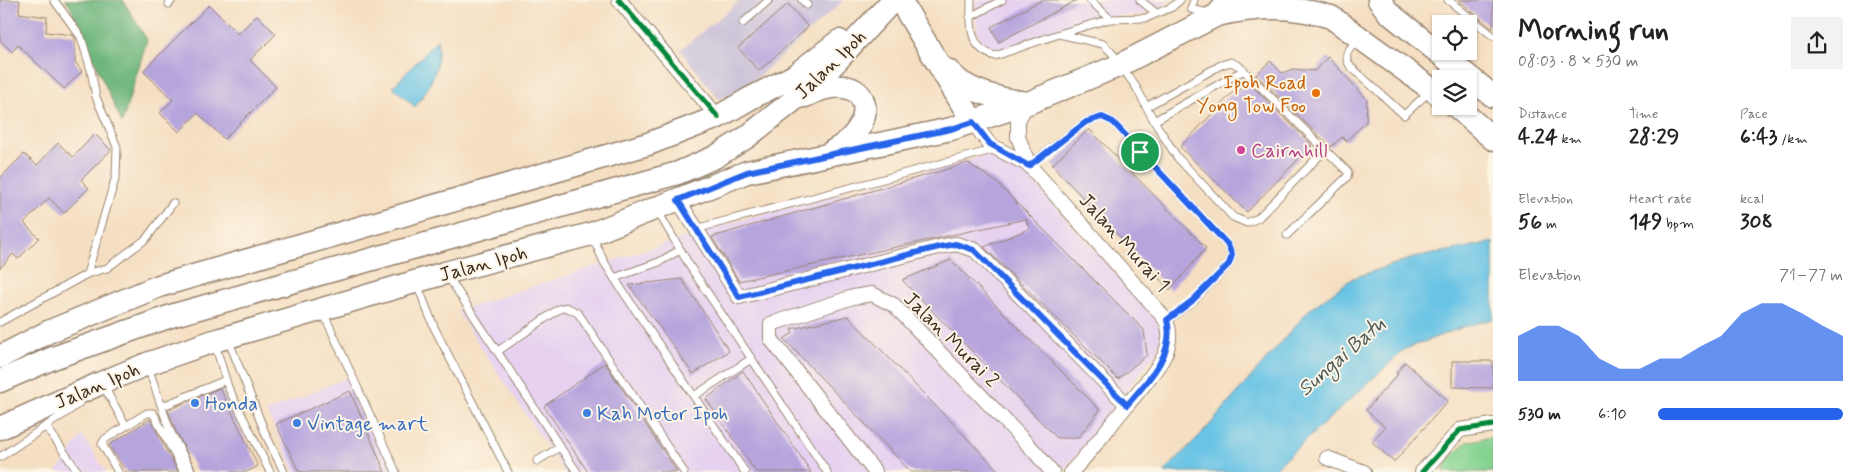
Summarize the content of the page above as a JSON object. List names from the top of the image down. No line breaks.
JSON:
{"streets":{"main road":["Jalan Ipoh"],"street":["Jalan Murai 1","Jalan Murai 2"]},"crossings":[["Jalan Ipoh","Jalan Murai 1"]],"water":["Sungai Batu"],"places":["Ipoh Road Yong Tow Foo","Cairnhill","Honda","Kah Motor Ipoh","Vintage mart"],"page":{"heading":["Morning run","08:03 · 8 × 530 m"],"stats":[["Distance","4.24 km"],["Time","28:29"],["Pace","6:43 /km"],["Elevation","56 m"],["Heart rate","149 bpm"],["kcal","308"]],"chart":["Elevation","71–77 m"],"list":[{"name":"530 m","note":"6:10"}]}}
